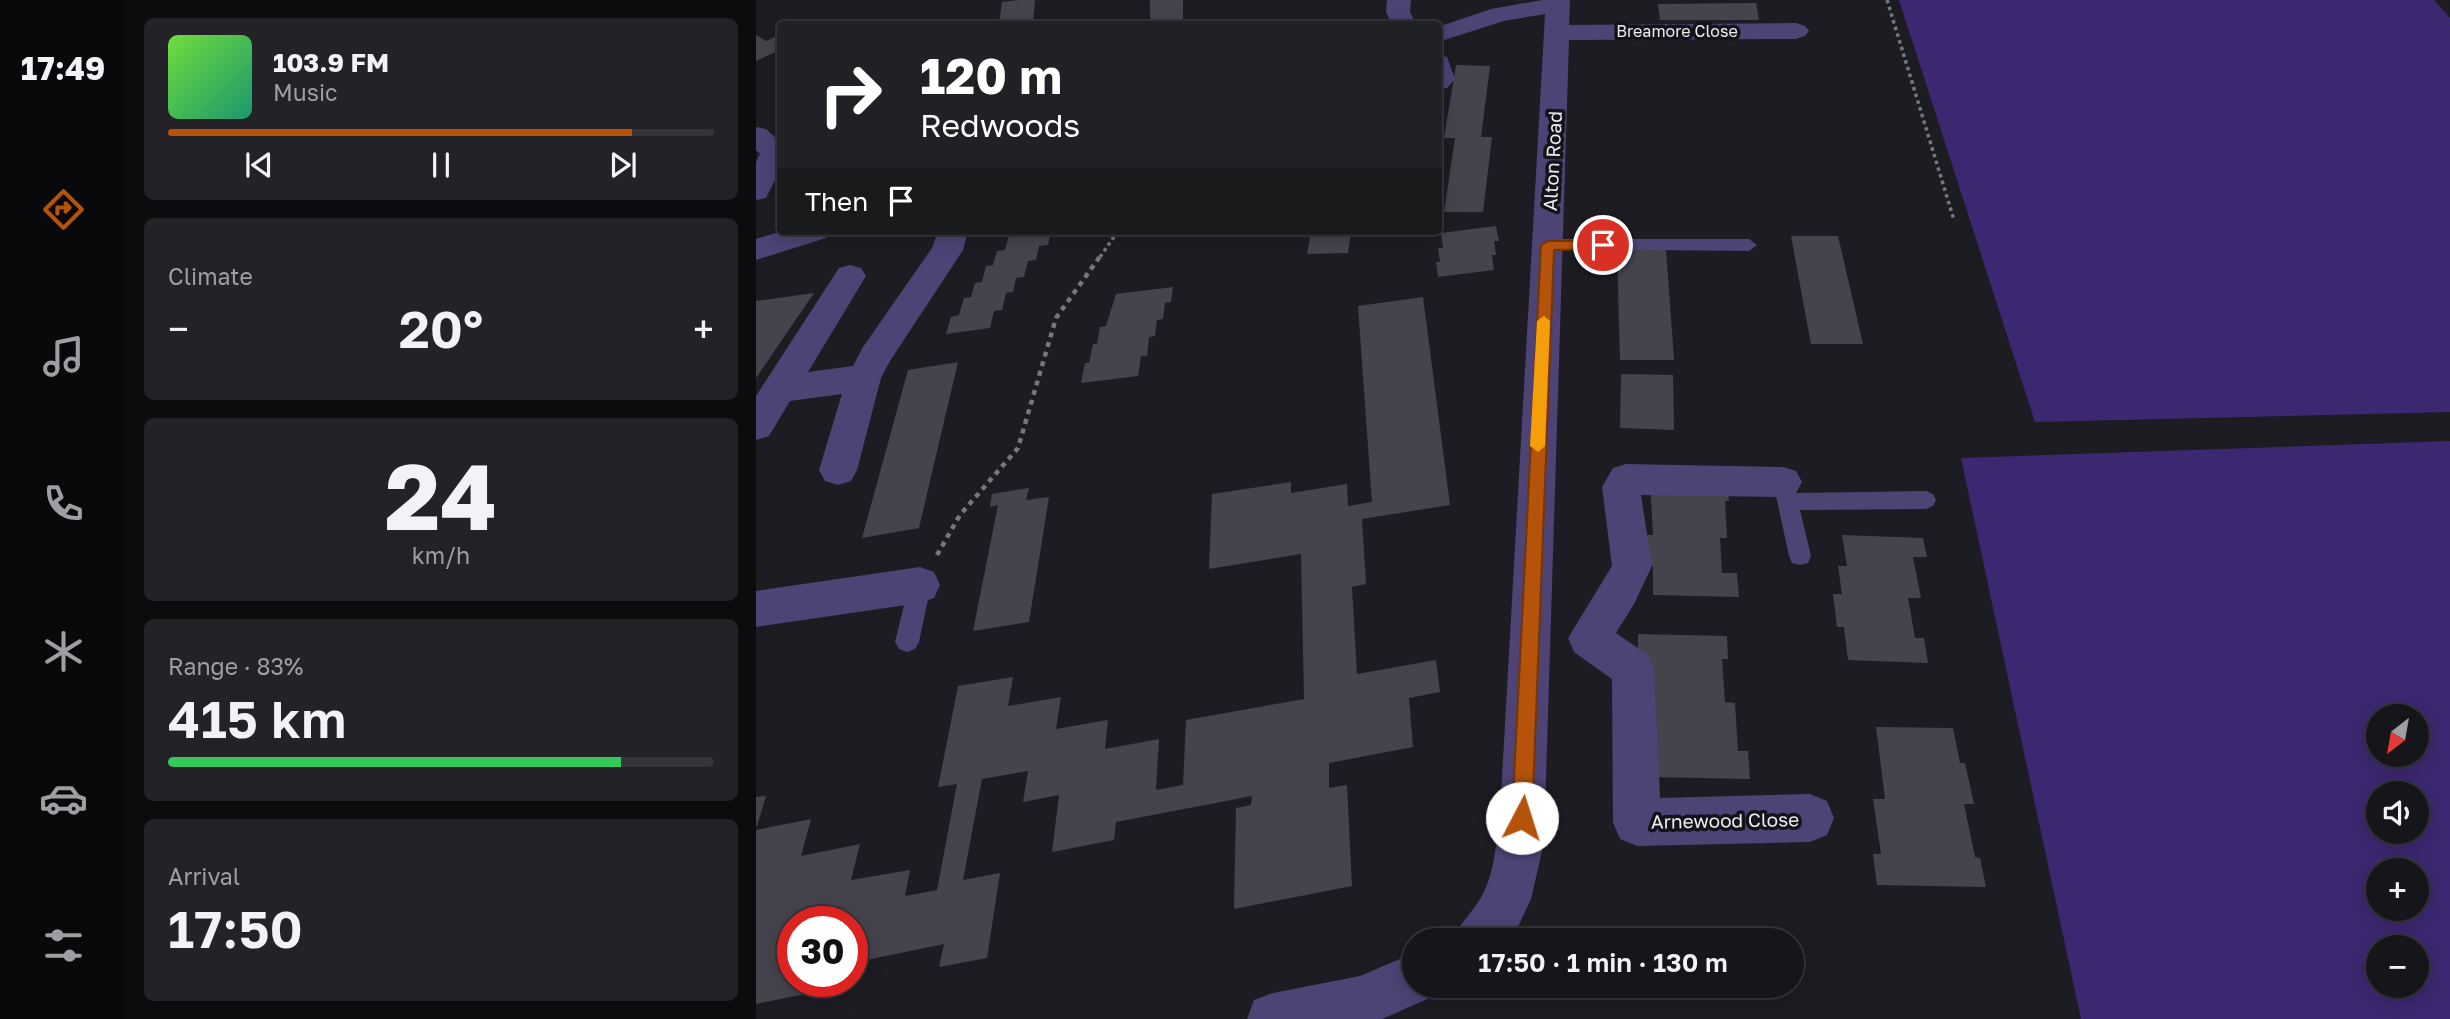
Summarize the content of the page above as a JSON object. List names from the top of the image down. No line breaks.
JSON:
{"streets":{"street":["Breamore Close","Alton Road","Arnewood Close"]},"crossings":[["Breamore Close","Alton Road"]],"north":"bottom left","page":{"tabs":"17:49","turn":["120 m","Redwoods"],"song":["103.9 FM","Music"],"then":"Then","tile":["Climate",["24","km/h"],["Range · 83%","415 km"],["Arrival","17:50"]],"heat":["−","20°","+"],"map_buttons":["+","−"],"limit":"30","trip":"17:50 · 1 min · 130 m"}}
